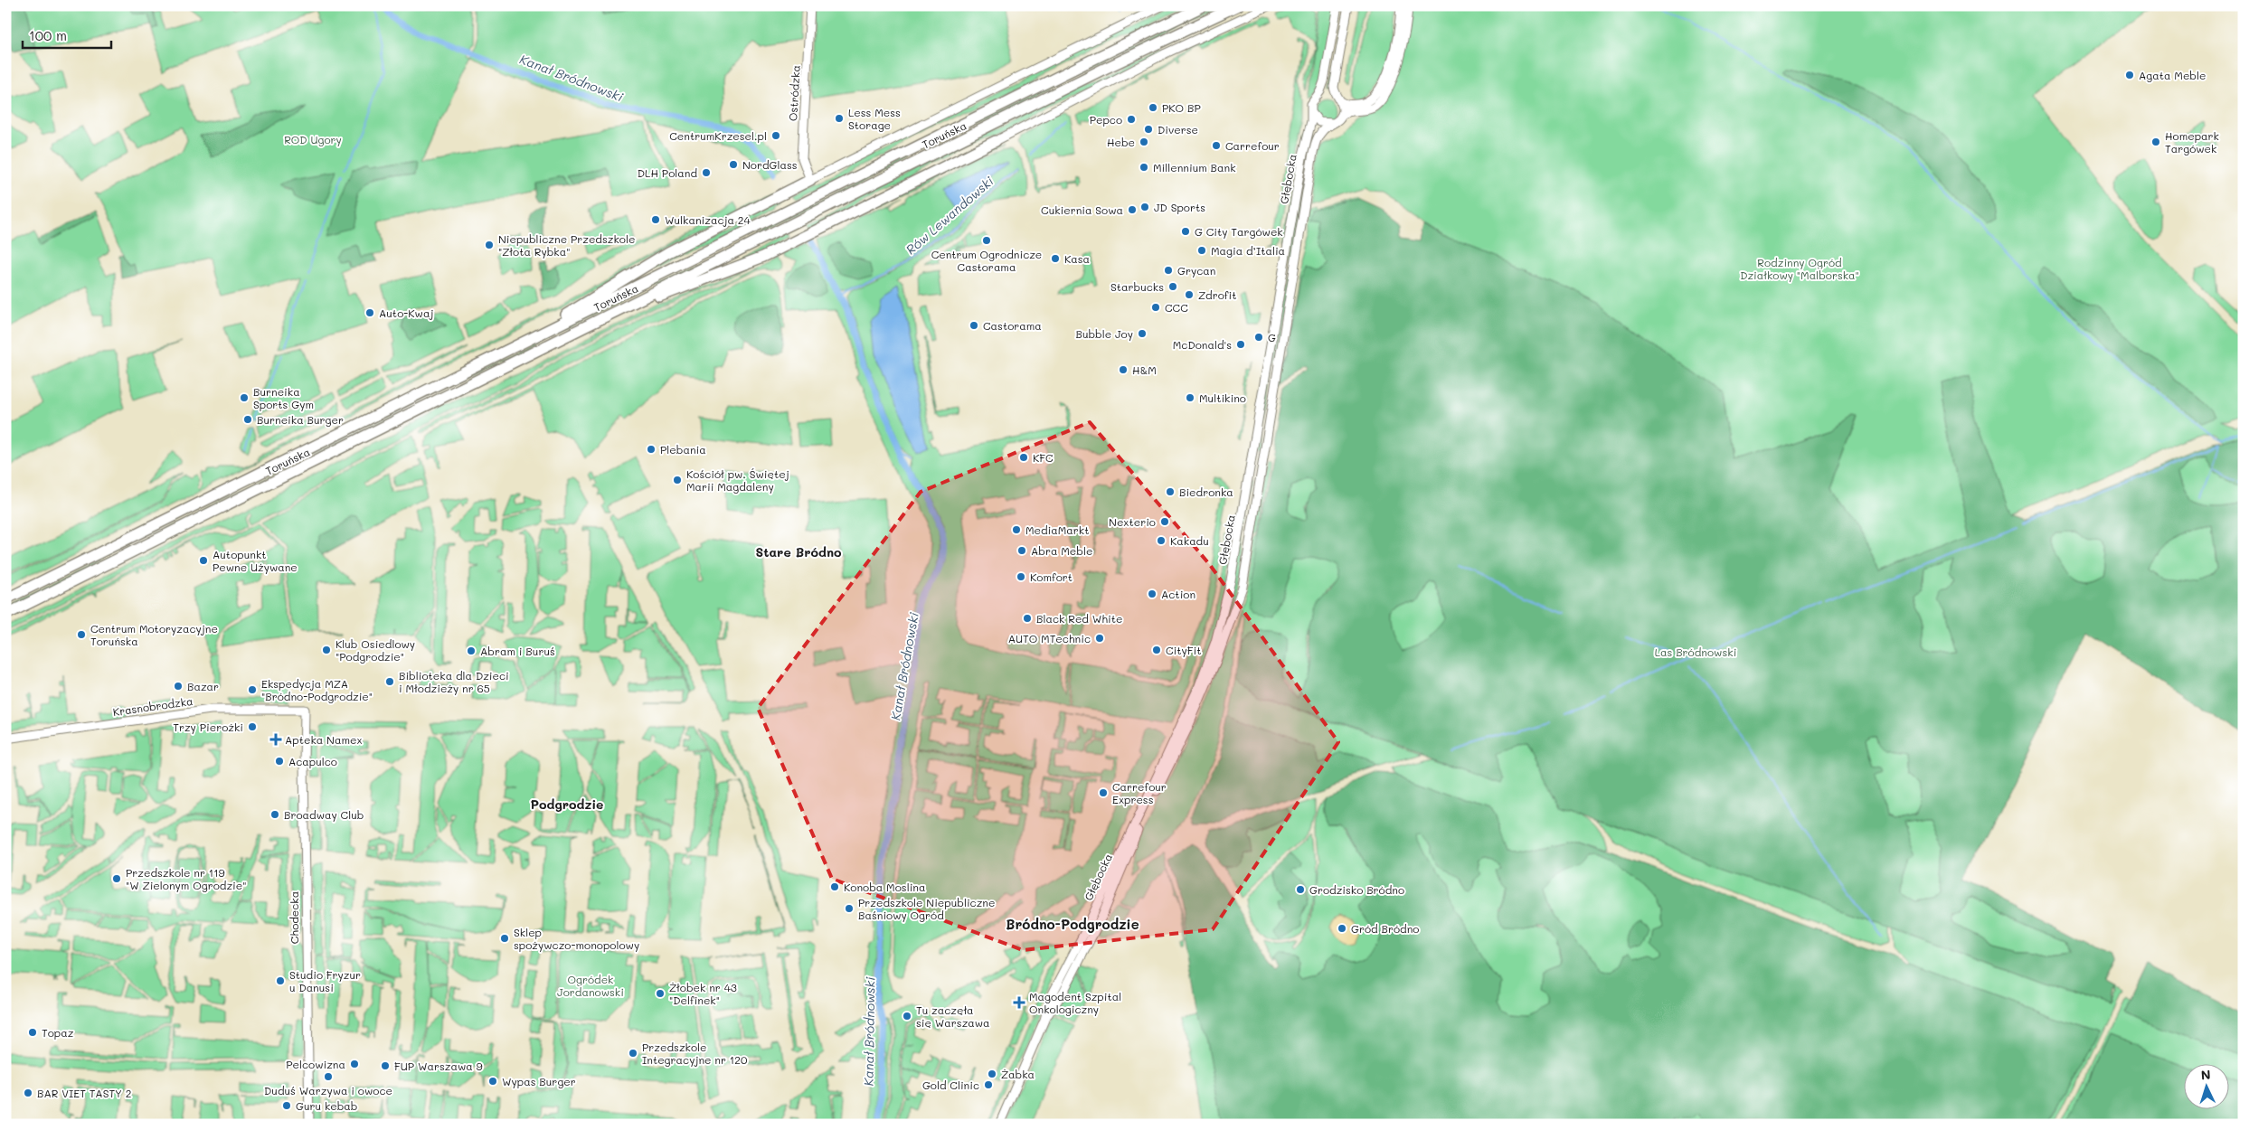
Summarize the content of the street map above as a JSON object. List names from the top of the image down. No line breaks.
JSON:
{"streets":{"highway":["Toruńska"],"street":["Ostródzka","Głębocka","Krasnobrodzka","Chodecka"]},"crossings":[["Ostródzka","Toruńska"],["Krasnobrodzka","Chodecka"]],"districts":["Stare Bródno","Podgrodzie","Bródno-Podgrodzie"],"water":["Kanał Bródnowski","Rów Lewandowski"],"parks":["ROD Ugory","Rodzinny Ogród Działkowy \"Malborska\"","Las Bródnowski","Ogródek Jordanowski"],"places":{"other":["Agata Meble","PKO BP","Less Mess Storage","Pepco","Diverse","CentrumKrzesel.pl","Hebe","Homepark Targówek","Carrefour","NordGlass","Millennium Bank","DLH Poland","JD Sports","Cukiernia Sowa","Wulkanizacja 24","G City Targówek","Centrum Ogrodnicze Castorama","Niepubliczne Przedszkole \"Złota Rybka\"","Magia d’Italia","Kasa","Grycan","Starbucks","Zdrofit","CCC","Auto-Kwaj","Castorama","Bubble Joy","G","McDonald's","H&M","Burneika Sports Gym","Multikino","Burneika Burger","Plebania","KFC","Kościół pw. Świętej Marii Magdaleny","Biedronka","Nexterio","MediaMarkt","Kakadu","Abra Meble","Autopunkt Pewne Używane","Komfort","Action","Black Red White","Centrum Motoryzacyjne Toruńska","AUTO MTechnic","Klub Osiedlowy \"Podgrodzie\"","CityFit","Abram i Buruś","Biblioteka dla Dzieci i Młodzieży nr 65","Bazar","Ekspedycja MZA \"Bródno-Podgrodzie\"","Trzy Pierożki","Acapulco","Carrefour Express","Broadway Club","Przedszkole nr 119 \"W Zielonym Ogrodzie\"","Konoba Moslina","Grodzisko Bródno","Przedszkole Niepubliczne Baśniowy Ogród","Gród Bródno","Sklep spożywczo-monopolowy","Studio Fryzur u Danusi","Żłobek nr 43 \"Delfinek\"","Tu zaczęła się Warszawa","Topaz","Przedszkole Integracyjne nr 120","Pelcowizna","FUP Warszawa 9","Żabka","Duduś Warzywa i owoce","Wypas Burger","Gold Clinic","BAR VIET TASTY 2","Guru kebab"],"health":["Apteka Namex","Magodent Szpital Onkologiczny"]},"scale_bar":"100 m","north":"top"}
